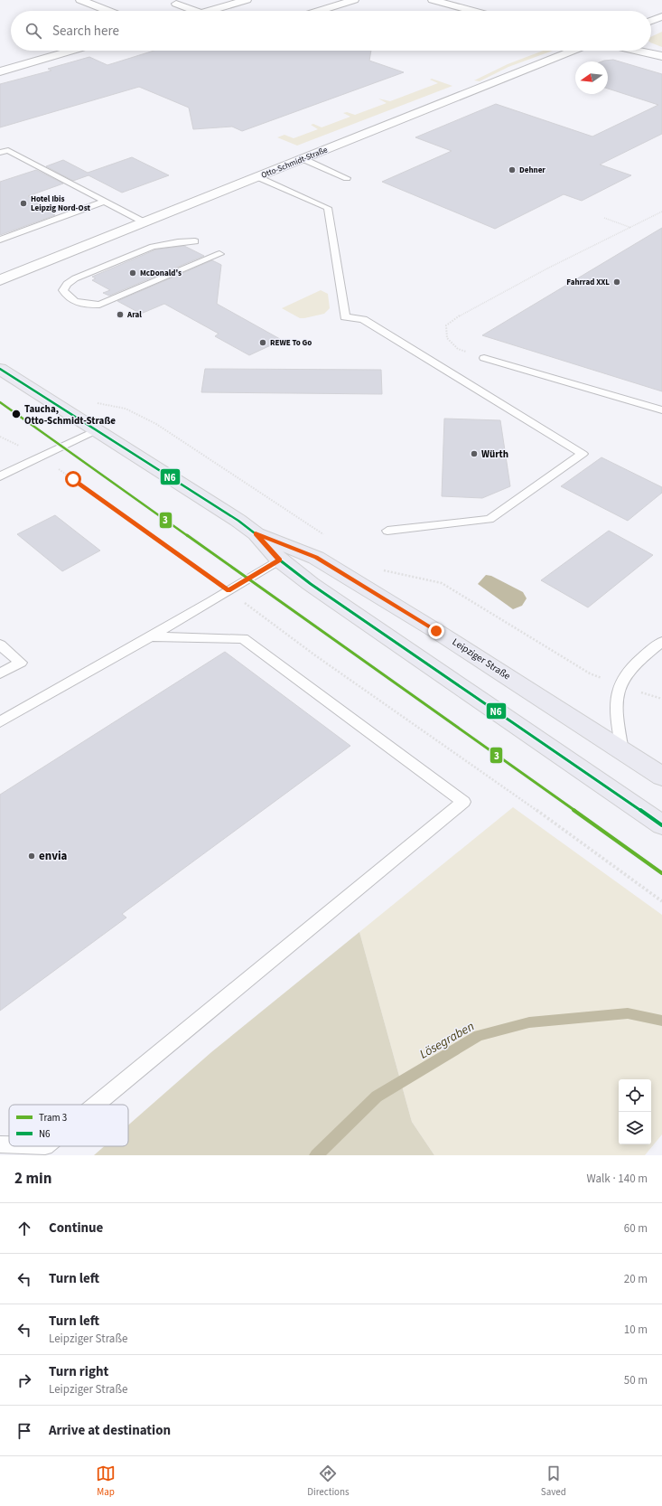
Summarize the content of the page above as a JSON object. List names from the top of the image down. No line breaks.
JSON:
{"streets":{"main road":["Leipziger Straße"],"street":["Otto-Schmidt-Straße"]},"water":["Lösegraben"],"places":["Dehner","Hotel Ibis Leipzig Nord-Ost","McDonald's","Fahrrad XXL","Aral","REWE To Go","Taucha, Otto-Schmidt-Straße","Würth","envia"],"lines":["transit line N6","tram line 3"],"legend":["Tram 3","N6"],"north":"left","page":{"search":"Search here","heading":["2 min","Walk · 140 m"],"list":[["Continue","60 m"],["Turn left","20 m"],["Turn left","Leipziger Straße","10 m"],["Turn right","Leipziger Straße","50 m"],"Arrive at destination"],"nav":["Map","Directions","Saved"]}}
